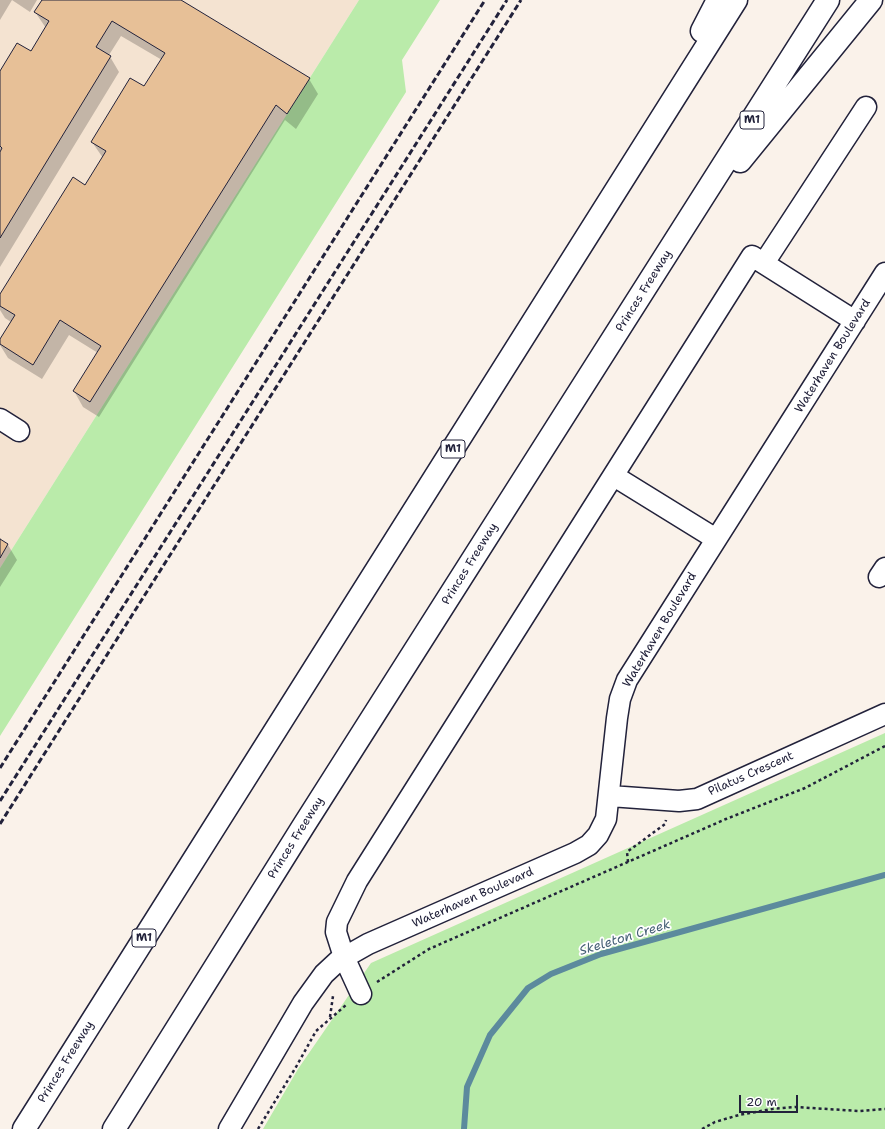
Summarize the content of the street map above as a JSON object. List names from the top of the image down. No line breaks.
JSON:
{"streets":{"highway":["M1","Princes Freeway"],"street":["Waterhaven Boulevard","Pilatus Crescent"]},"crossings":[["Waterhaven Boulevard","Pilatus Crescent"]],"water":["Skeleton Creek"],"scale_bar":"20 m"}
